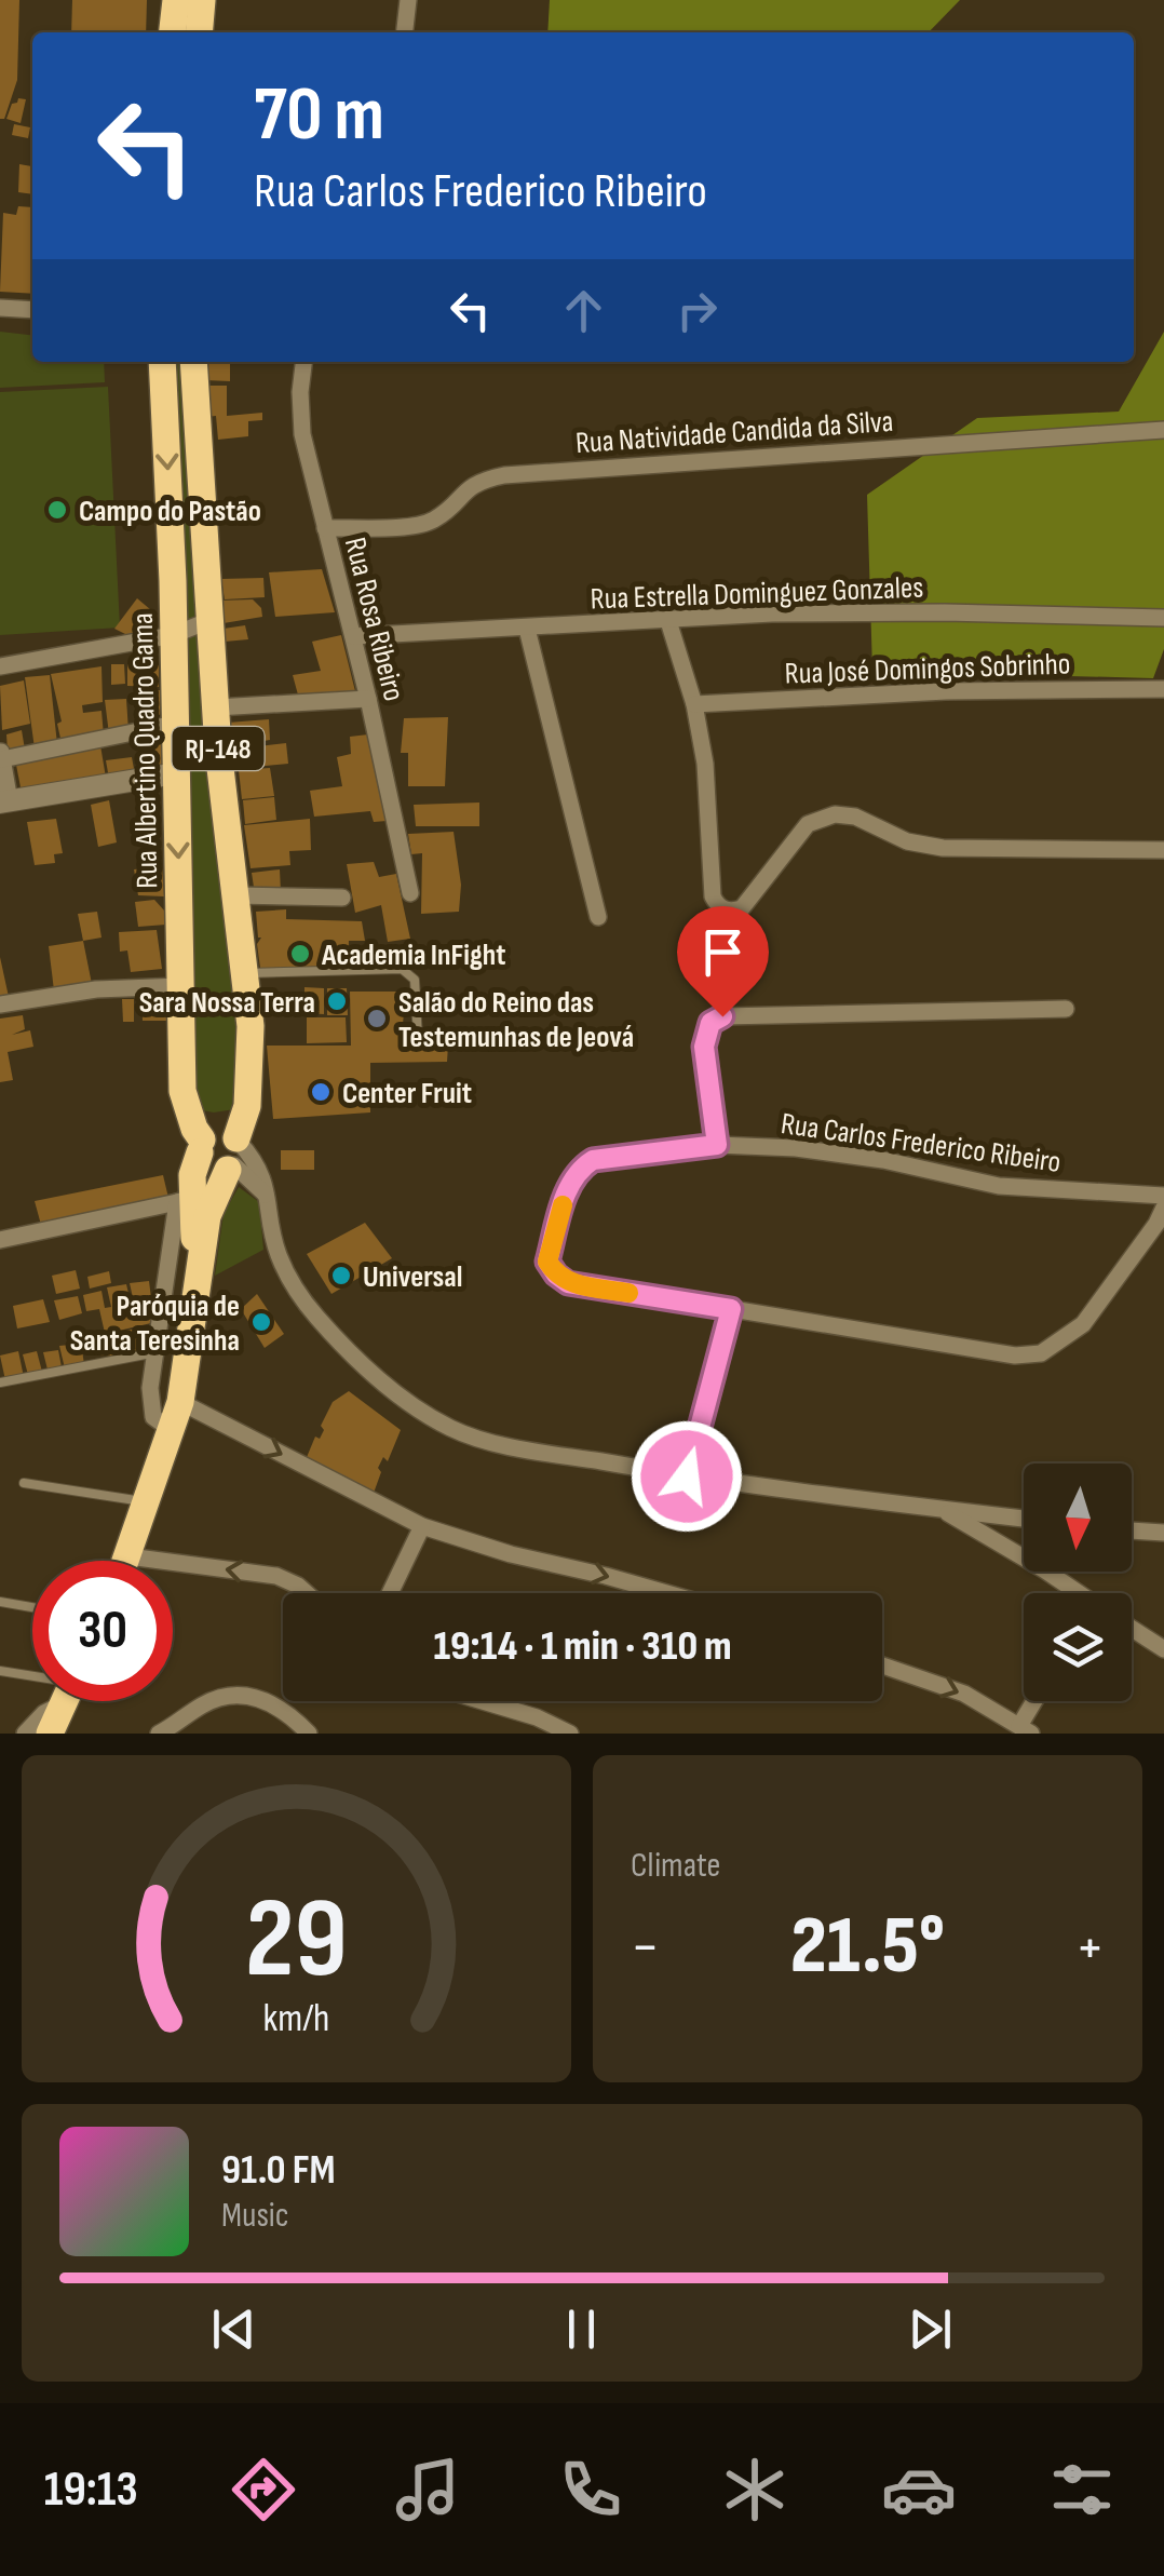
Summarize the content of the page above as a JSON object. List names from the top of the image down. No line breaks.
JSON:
{"streets":{"main road":["RJ-148","Rua Albertino Quadro Gama"],"street":["Rua Natividade Candida da Silva","Rua Estrella Dominguez Gonzales","Rua Rosa Ribeiro","Rua José Domingos Sobrinho","Rua Carlos Frederico Ribeiro"]},"crossings":[["Rua Natividade Candida da Silva","Rua Rosa Ribeiro"],["Rua Estrella Dominguez Gonzales","Rua Rosa Ribeiro"]],"places":["Campo do Pastão","Academia InFight","Sara Nossa Terra","Salão do Reino das Testemunhas de Jeová","Center Fruit","Universal","Paróquia de Santa Teresinha"],"north":"bottom","page":{"turn":["70 m","Rua Carlos Frederico Ribeiro"],"limit":"30","trip":"19:14 · 1 min · 310 m","tile":"Climate","heat":["−","21.5°","+"],"song":["91.0 FM","Music"],"tabs":"19:13","gauge":["29","km/h"]}}
